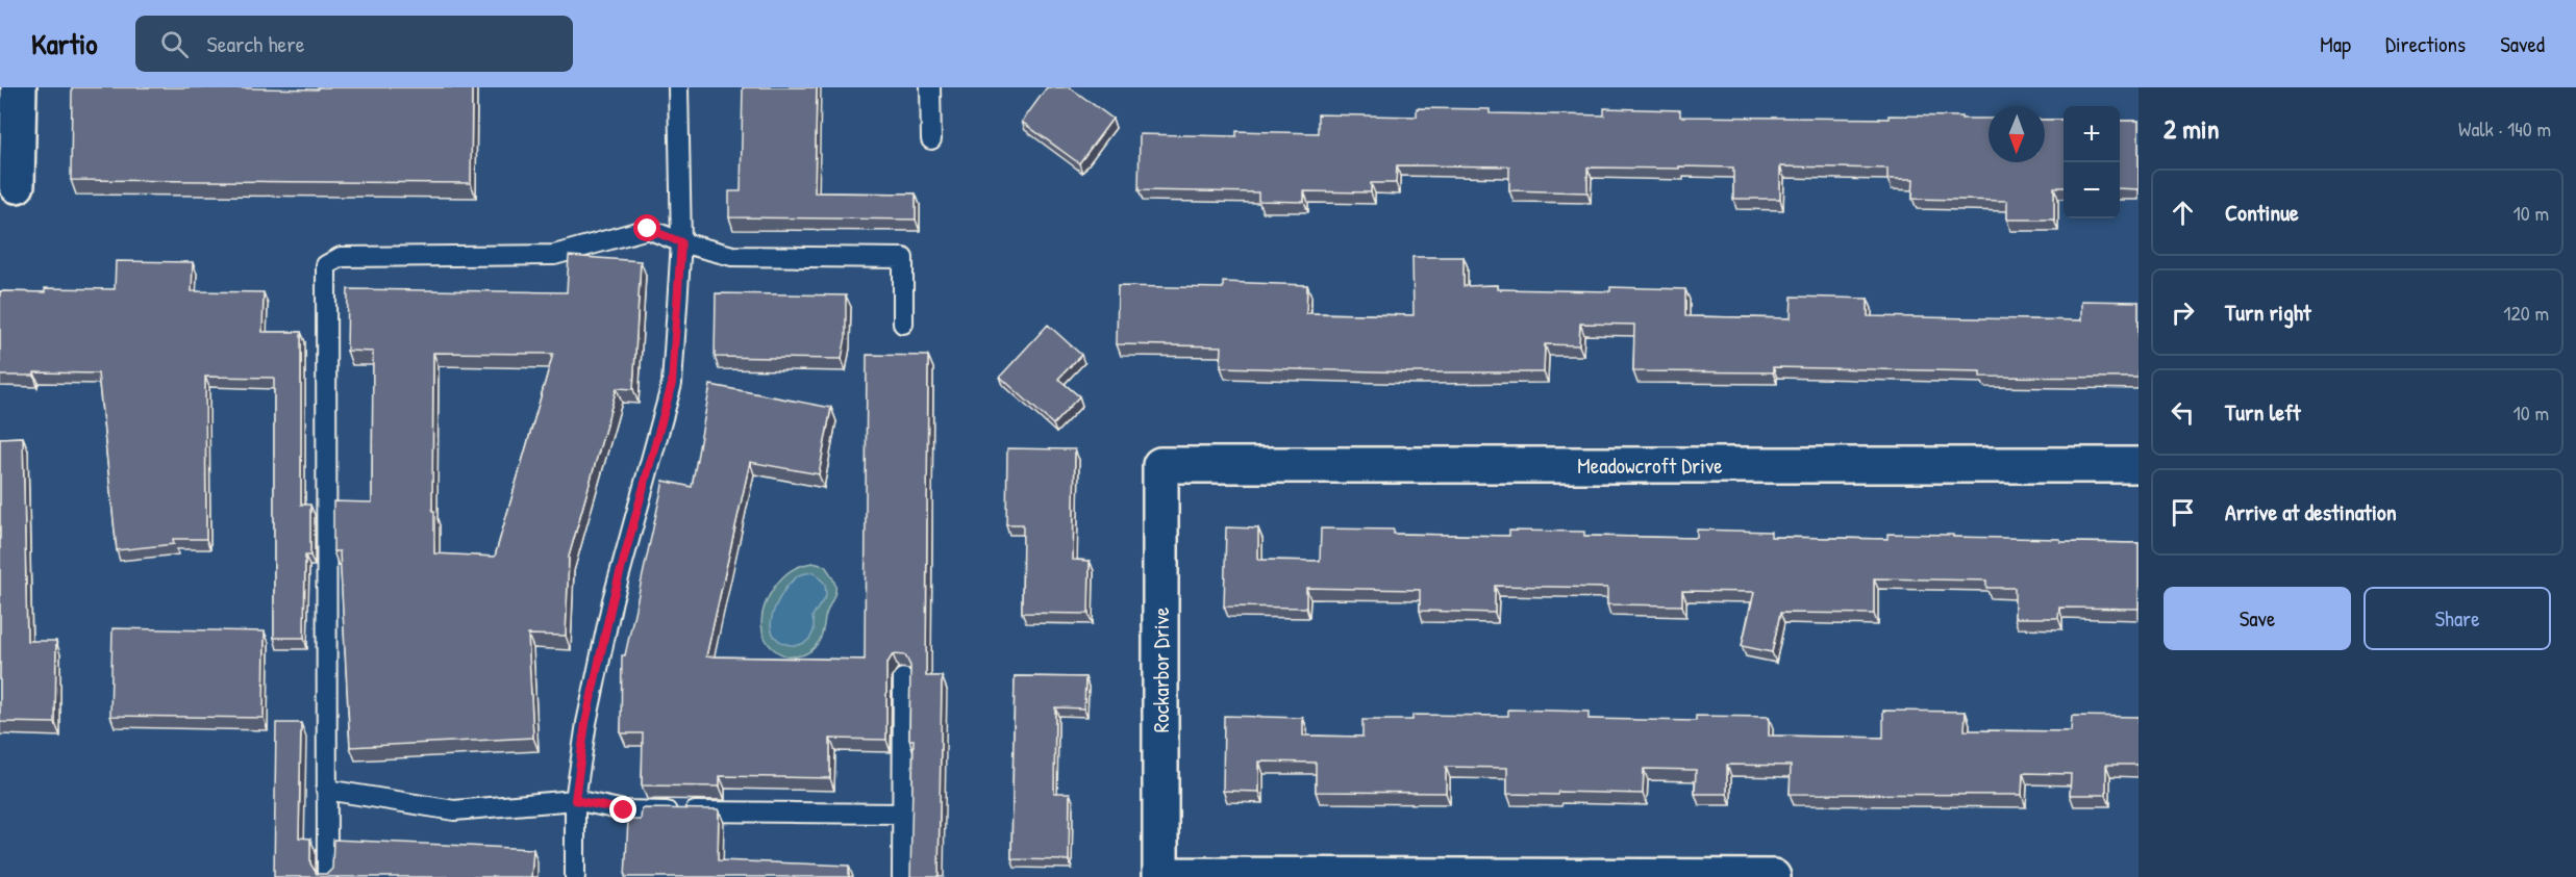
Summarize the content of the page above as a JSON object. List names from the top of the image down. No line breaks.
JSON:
{"streets":{"street":["Meadowcroft Drive","Rockarbor Drive"]},"crossings":[["Meadowcroft Drive","Rockarbor Drive"]],"north":"bottom","page":{"header":"Kartio","search":"Search here","nav":["Map","Directions","Saved"],"heading":["2 min","Walk · 140 m"],"map_buttons":["+","−"],"list":[["Continue","10 m"],["Turn right","120 m"],["Turn left","10 m"],"Arrive at destination"],"buttons":["Save","Share"]}}
